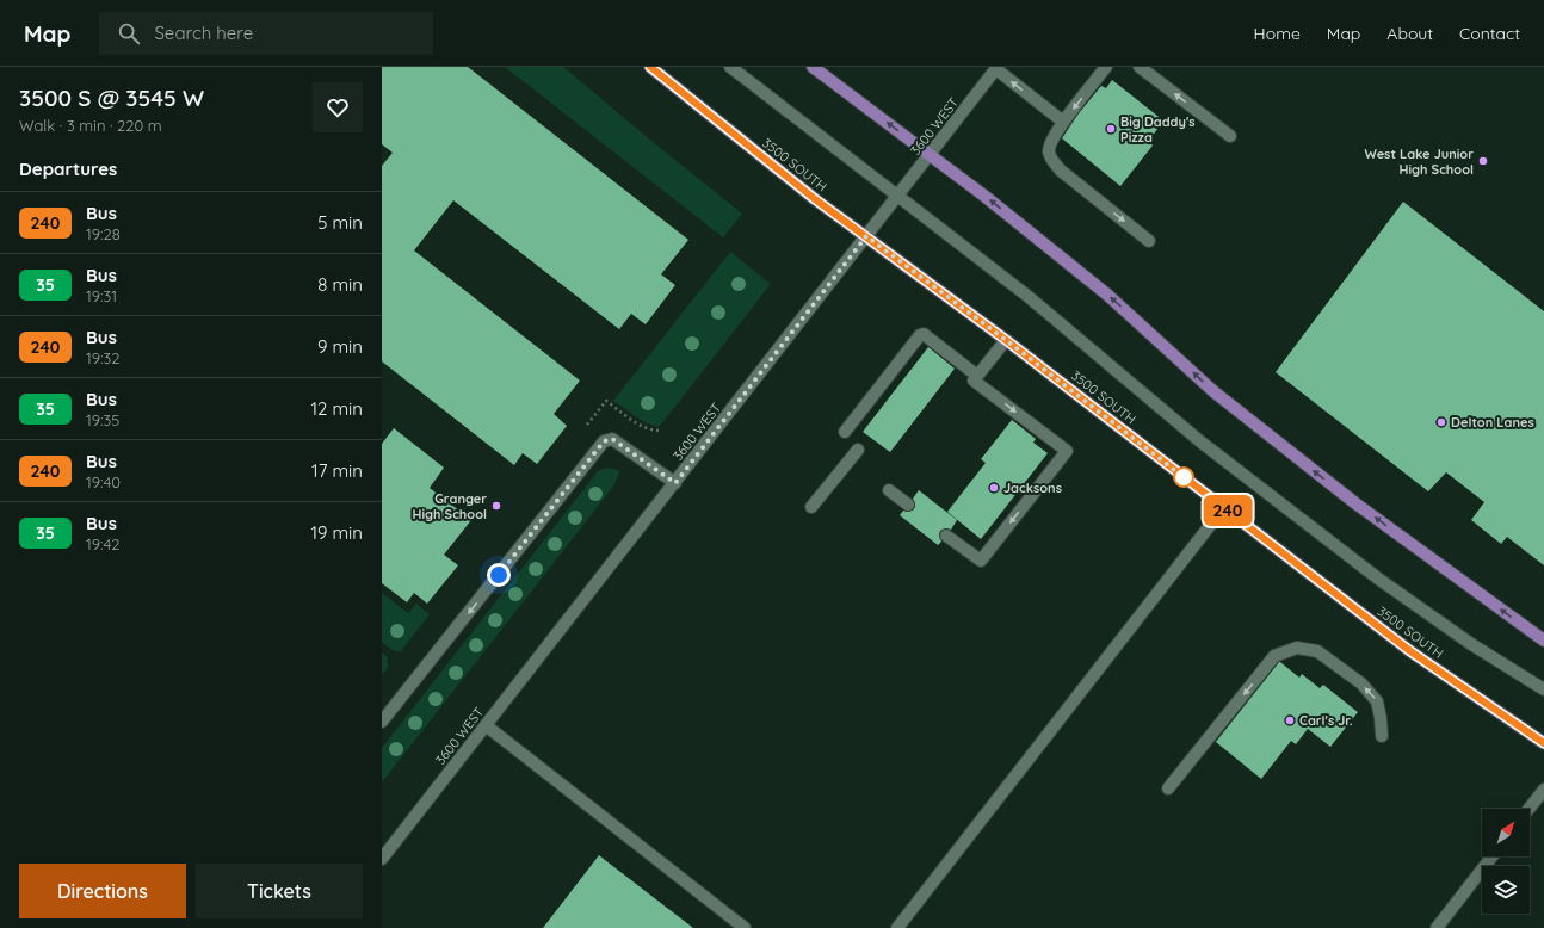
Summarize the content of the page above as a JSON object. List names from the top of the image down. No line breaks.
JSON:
{"streets":{"main road":["3500 SOUTH"],"street":["3600 WEST"]},"crossings":[["3600 WEST","3500 SOUTH"]],"places":["Big Daddy's Pizza","West Lake Junior High School","Delton Lanes","Jacksons","Granger High School","Carl's Jr."],"lines":["bus line 240"],"north":"top right","page":{"header":"Map","search":"Search here","nav":["Home","Map","About","Contact"],"heading":[["3500 S @ 3545 W","Walk · 3 min · 220 m"],"Departures"],"on_map":"240","list":[{"mark":"240","name":"Bus","note":"19:28","value":"5 min"},{"mark":"35","name":"Bus","note":"19:31","value":"8 min"},{"mark":"240","name":"Bus","note":"19:32","value":"9 min"},{"mark":"35","name":"Bus","note":"19:35","value":"12 min"},{"mark":"240","name":"Bus","note":"19:40","value":"17 min"},{"mark":"35","name":"Bus","note":"19:42","value":"19 min"}],"buttons":["Directions","Tickets"]}}
